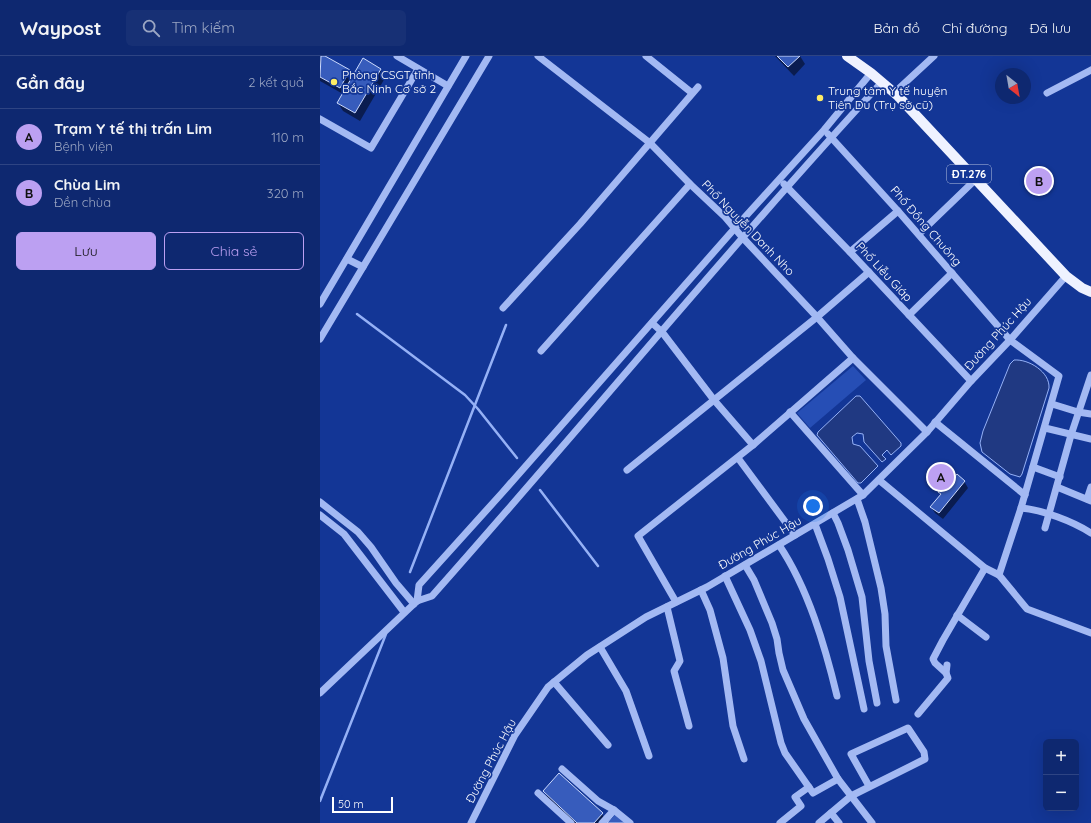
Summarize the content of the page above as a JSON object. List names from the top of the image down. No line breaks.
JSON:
{"streets":{"main road":["ĐT.276"],"street":["Phố Đồng Chuông","Phố Nguyễn Danh Nho","Phố Liễu Giáp","Đường Phúc Hậu"]},"crossings":[["ĐT.276","Đường Phúc Hậu"],["Phố Đồng Chuông","Đường Phúc Hậu"],["Phố Nguyễn Danh Nho","Đường Phúc Hậu"],["Phố Liễu Giáp","Đường Phúc Hậu"]],"places":["Phòng CSGT tỉnh Bắc Ninh Cơ sở 2","Trung tâm Y tế huyện Tiên Du (Trụ sở cũ)"],"scale_bar":"50 m","north":"bottom right","page":{"header":"Waypost","search":"Tìm kiếm","nav":["Bản đồ","Chỉ đường","Đã lưu"],"heading":["Gần đây","2 kết quả"],"list":[{"mark":"A","name":"Trạm Y tế thị trấn Lim","note":"Bệnh viện","value":"110 m"},{"mark":"B","name":"Chùa Lim","note":"Đền chùa","value":"320 m"}],"pins":["B","A"],"buttons":["Lưu","Chia sẻ"],"map_buttons":["+","−"],"scale":"50 m"}}
